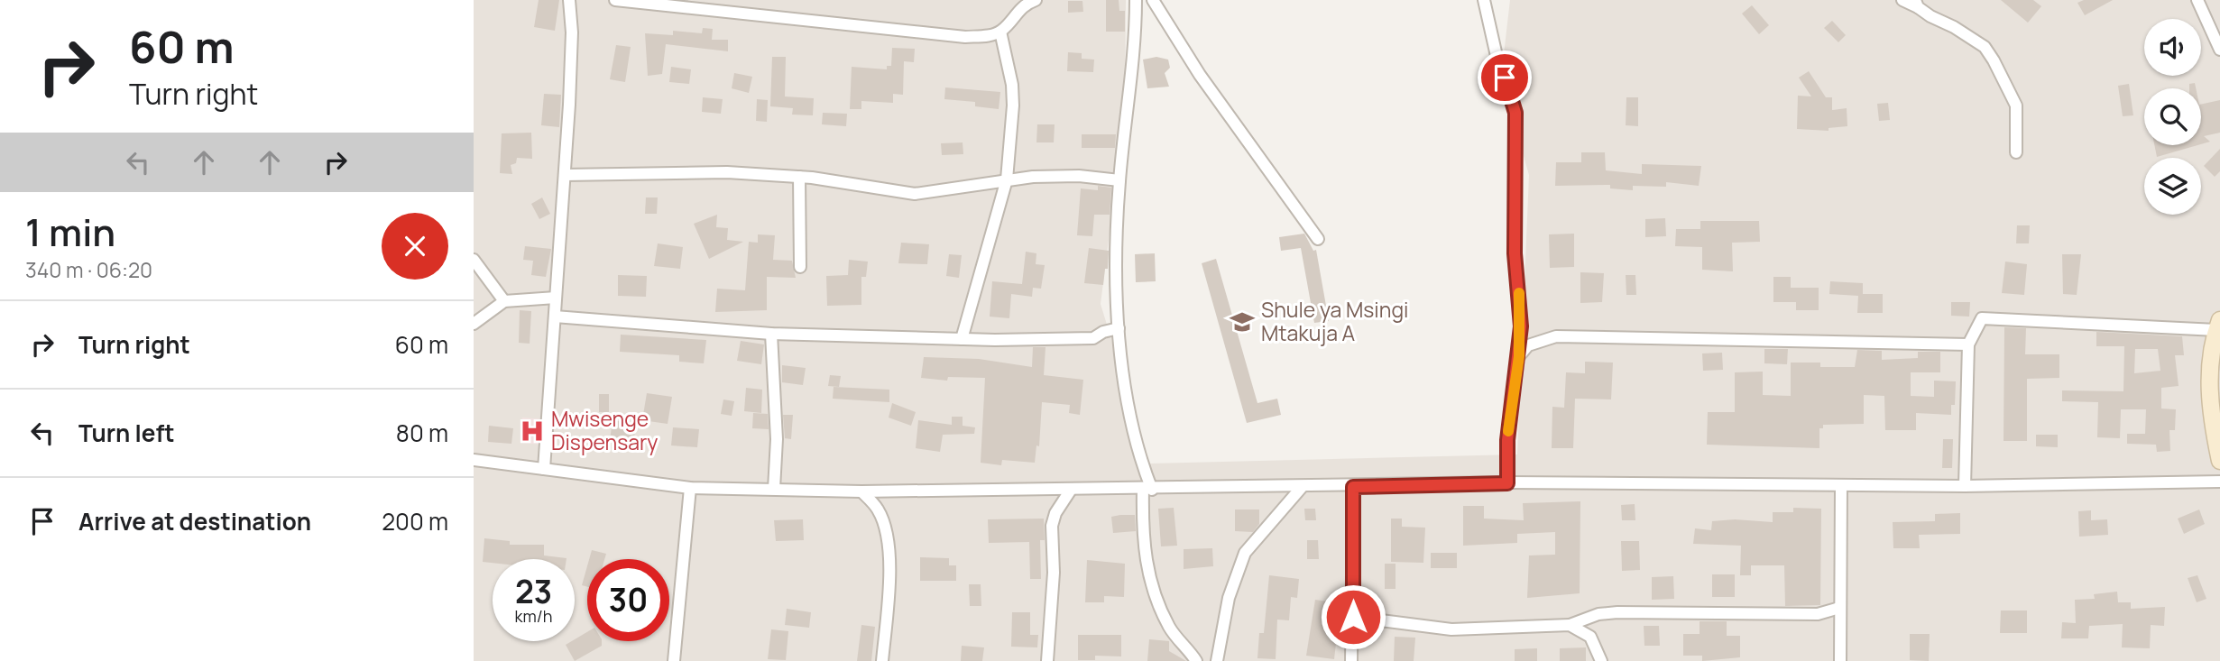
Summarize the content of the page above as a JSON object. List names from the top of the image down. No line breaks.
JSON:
{"places":{"school or university":["Shule ya Msingi Mtakuja A"],"hospital":["Mwisenge Dispensary"]},"page":{"turn":["60 m","Turn right"],"heading":["1 min","340 m · 06:20"],"list":[{"name":"Turn right","value":"60 m"},{"name":"Turn left","value":"80 m"},{"name":"Arrive at destination","value":"200 m"}],"speed":"23 km/h","limit":"30"}}
